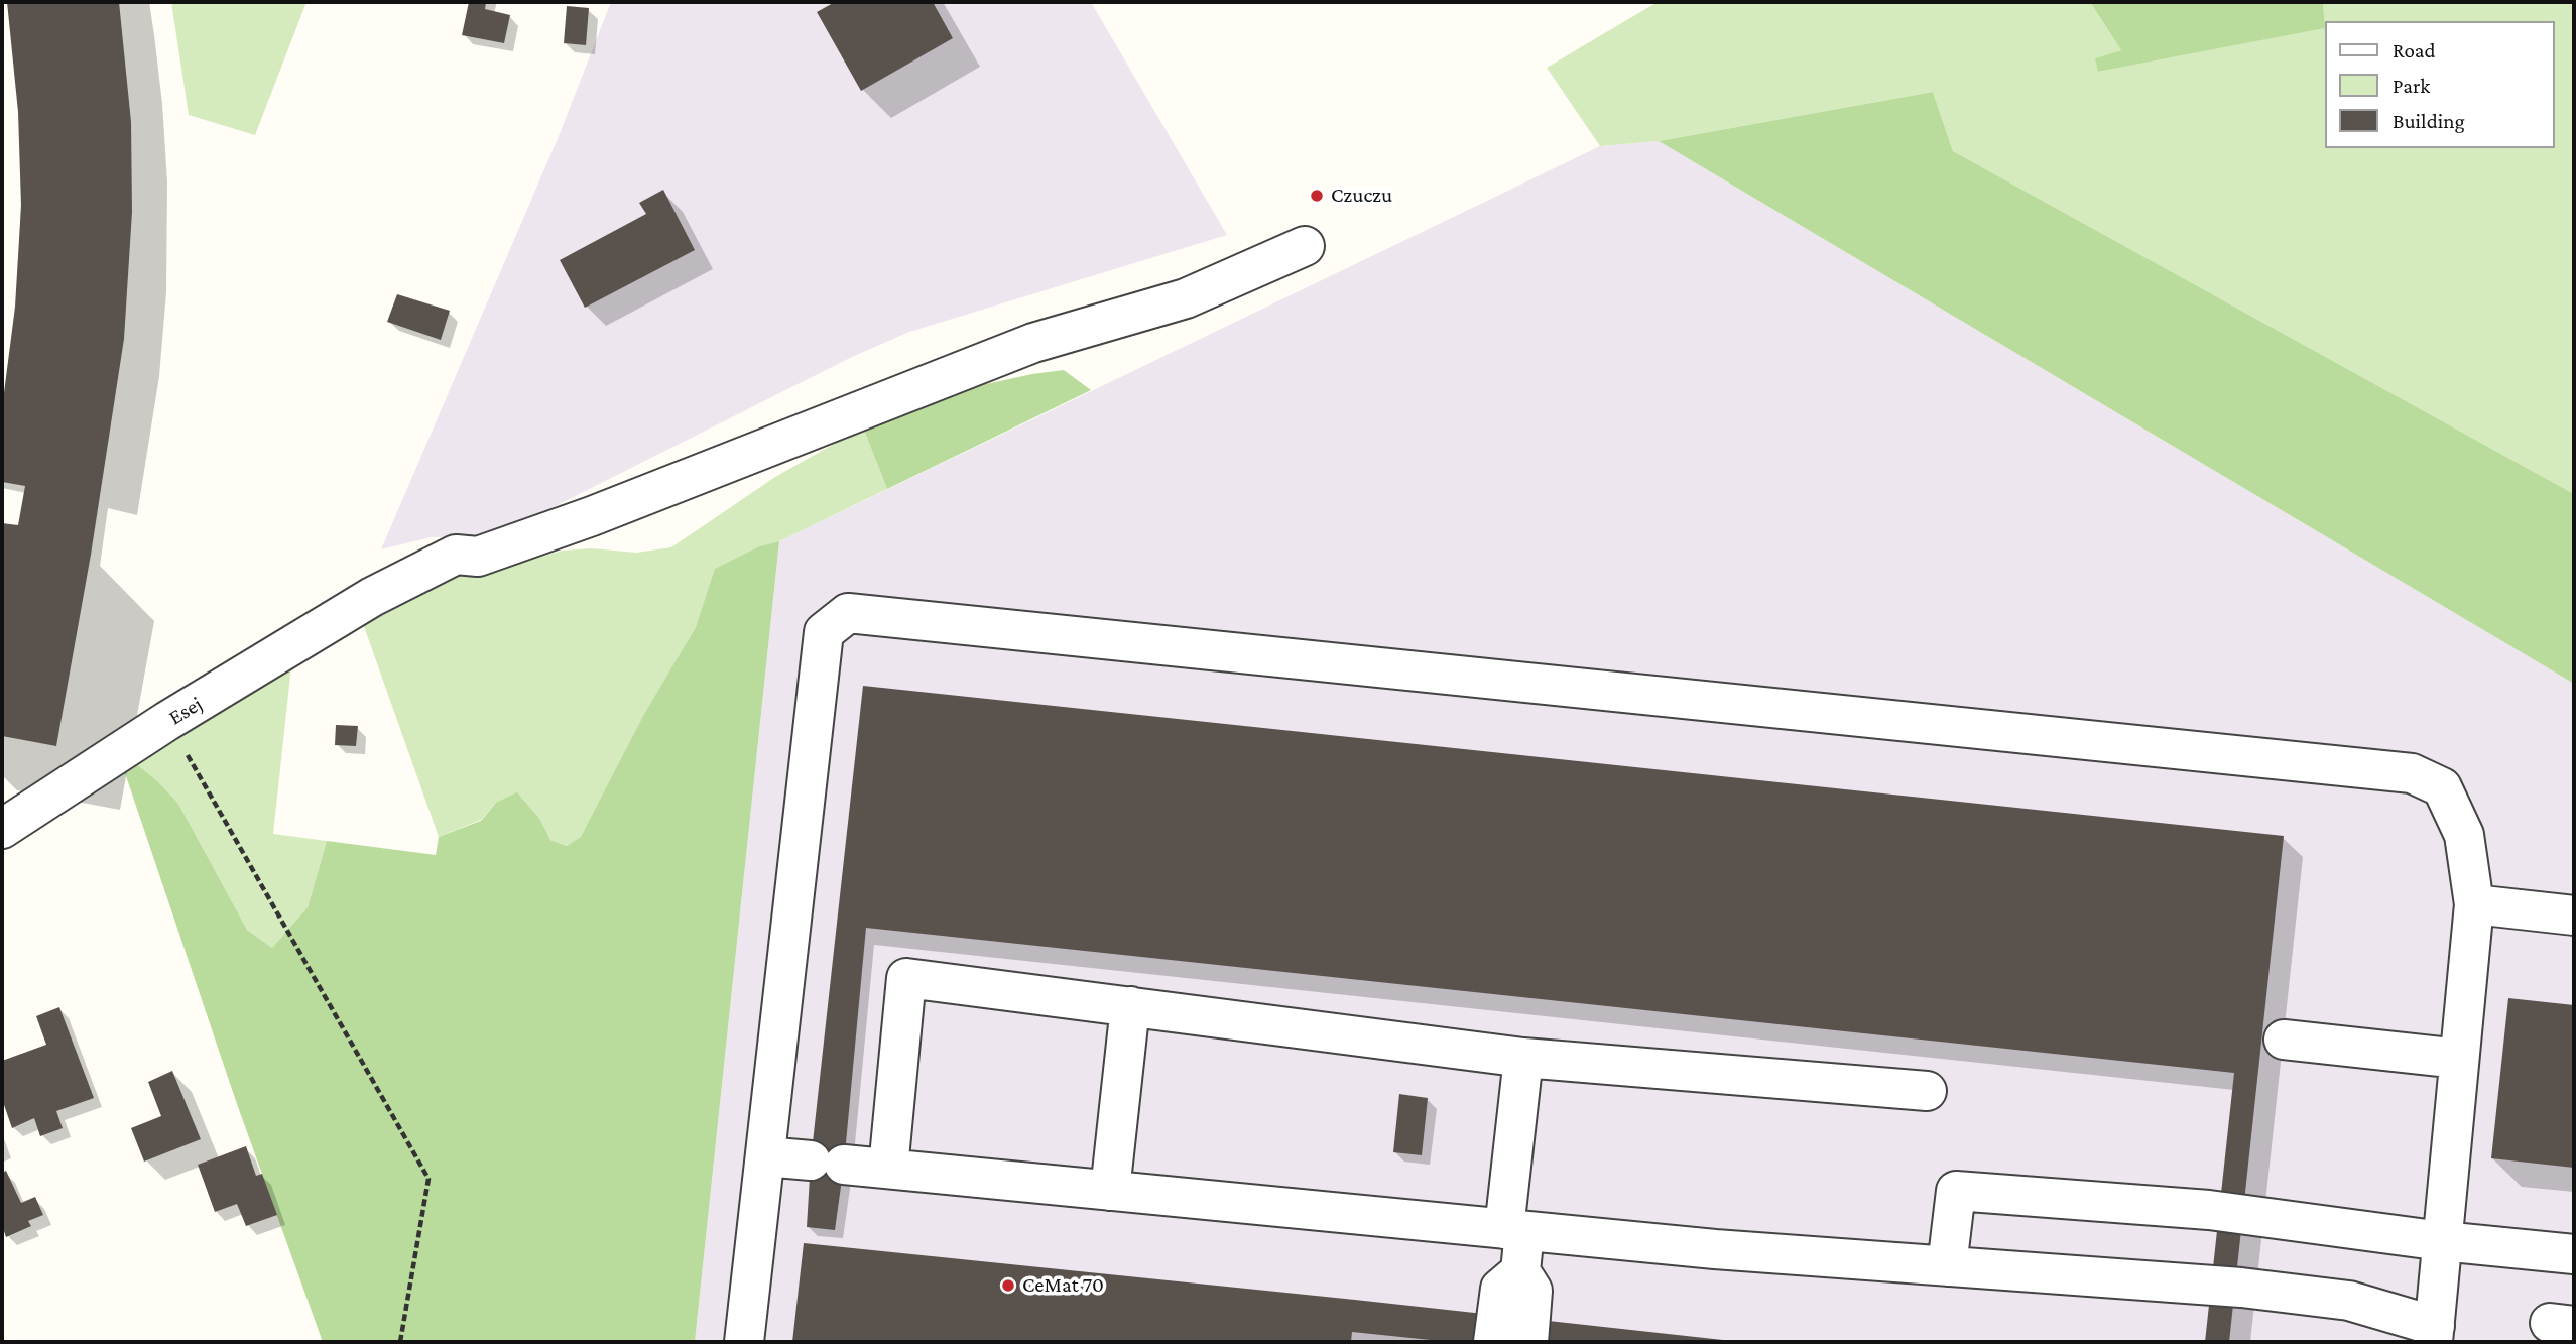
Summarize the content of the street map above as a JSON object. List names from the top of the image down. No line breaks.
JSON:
{"streets":{"street":["Esej"]},"places":["Czuczu","CeMat 70"],"legend":["Road","Park","Building"]}
